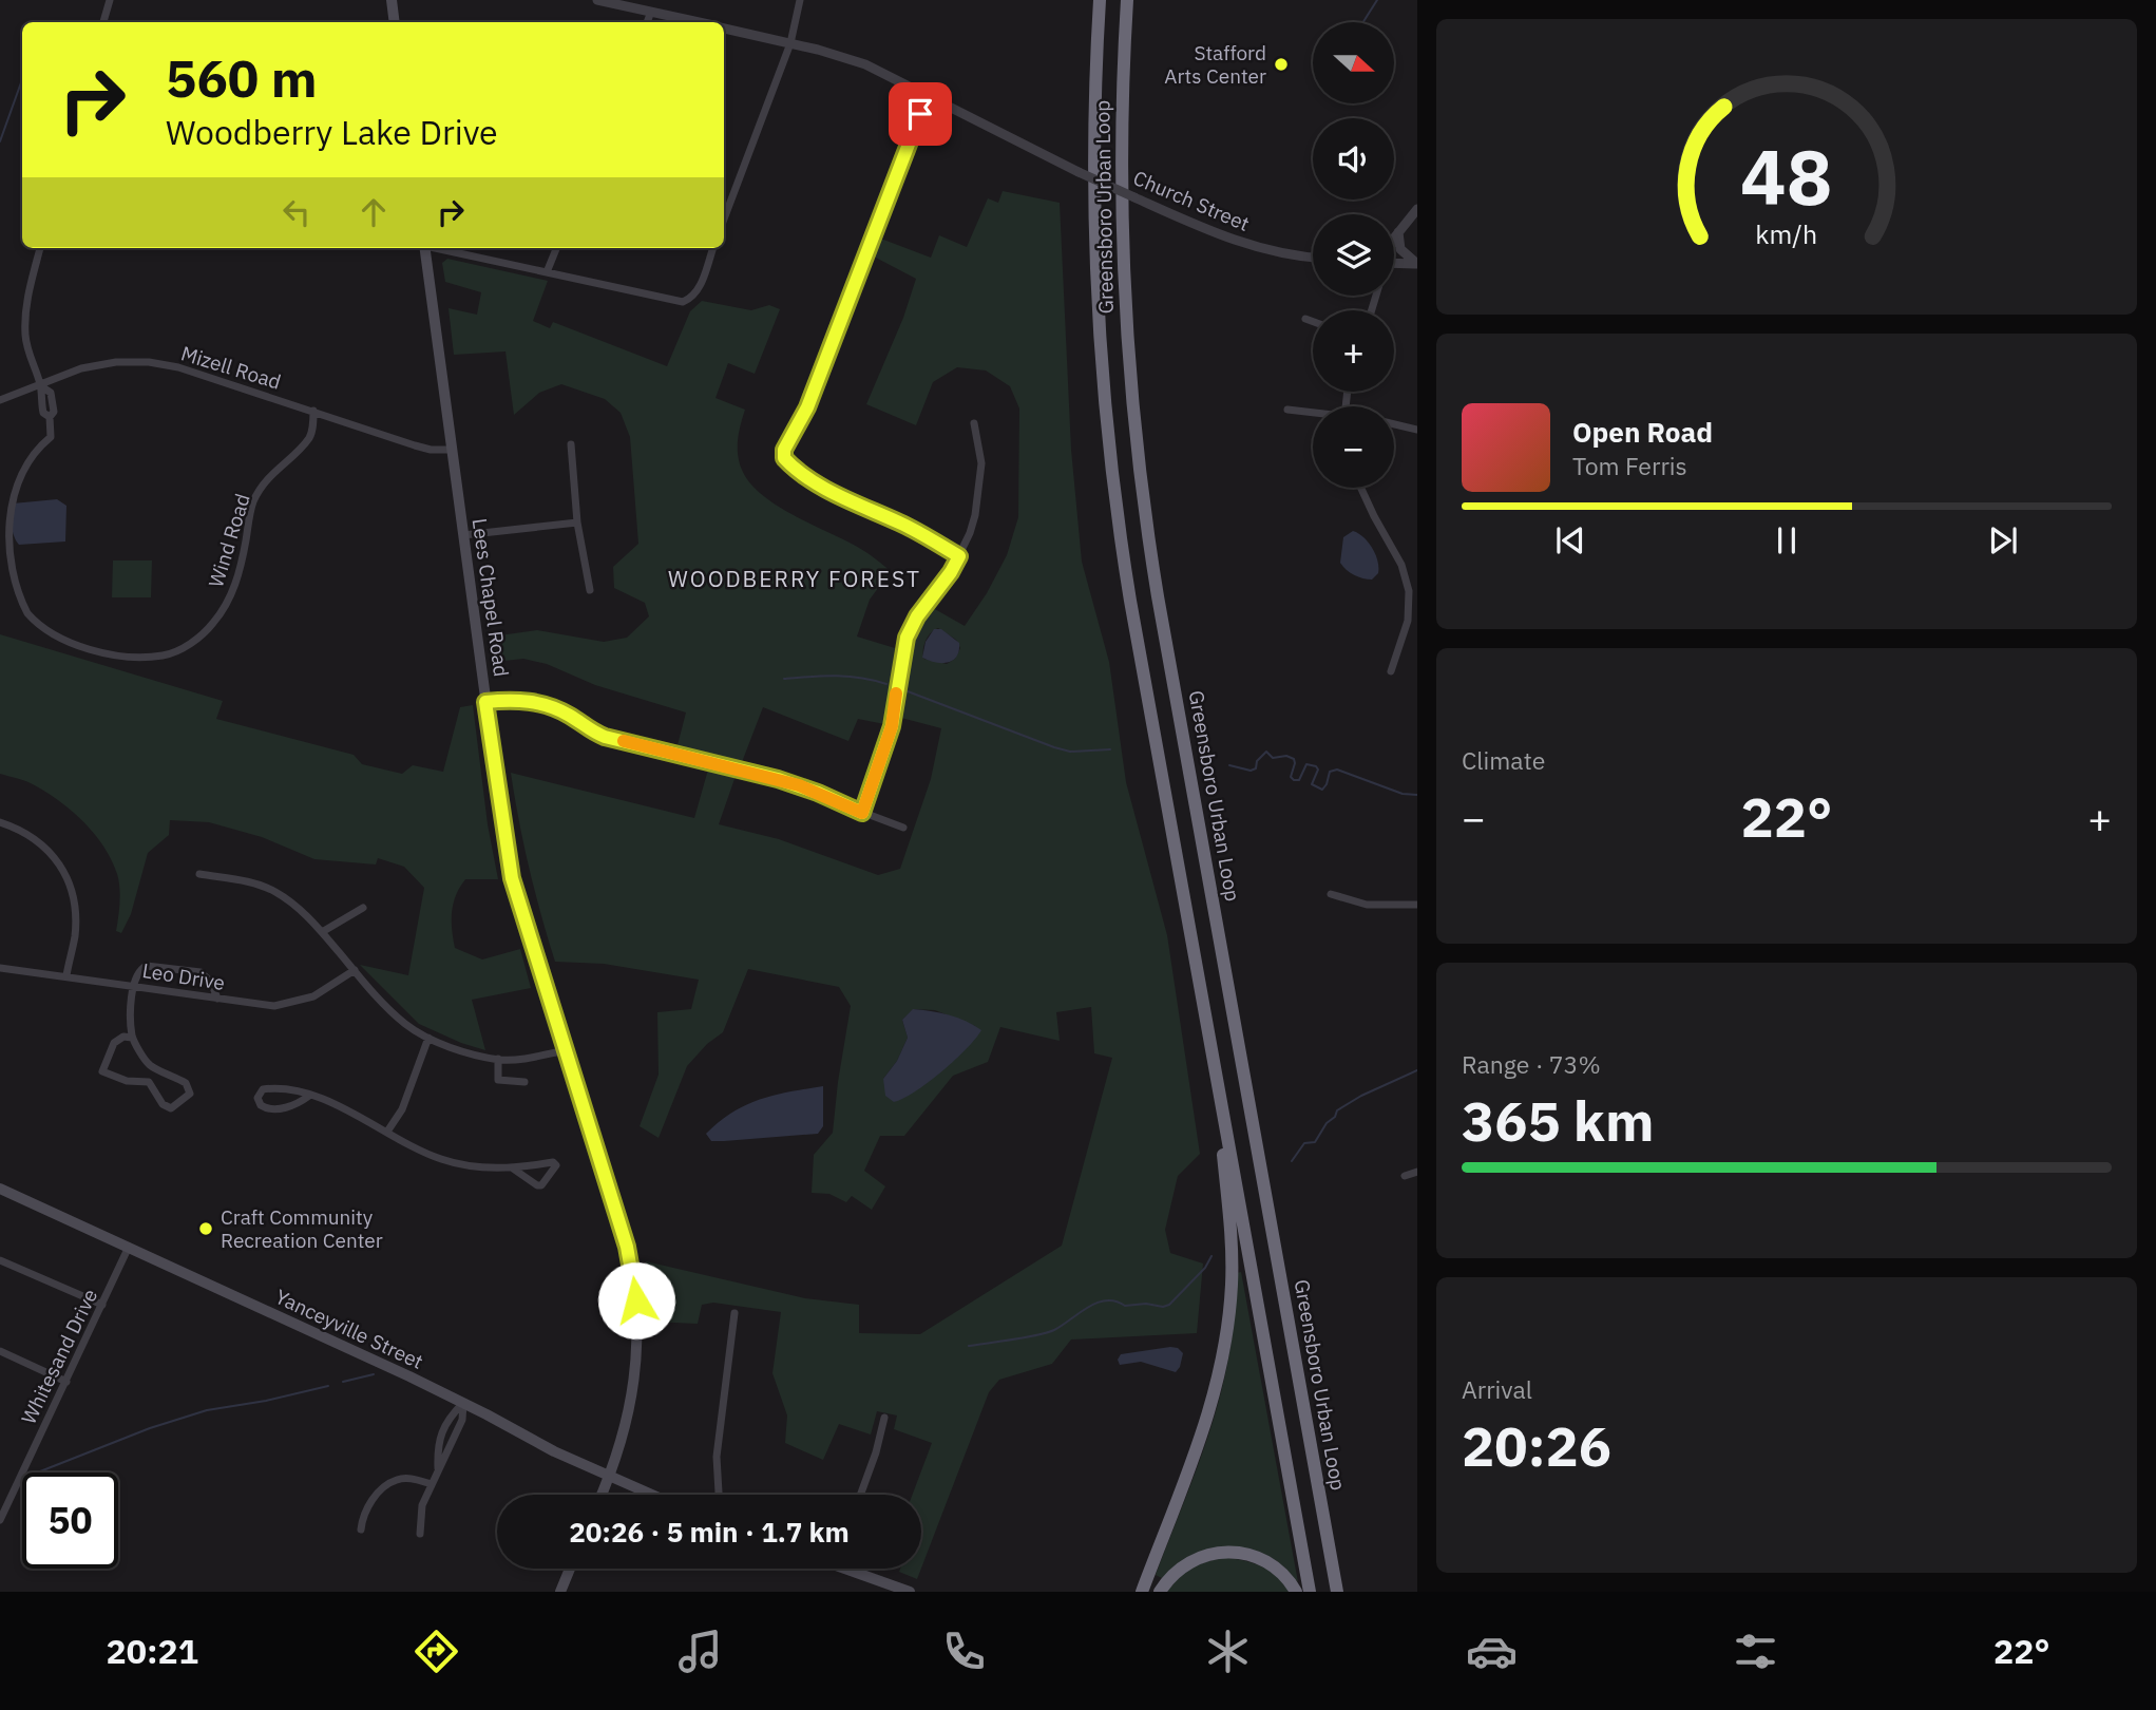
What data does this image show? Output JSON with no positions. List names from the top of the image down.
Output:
{
  "streets": {
    "highway": ["Greensboro Urban Loop"],
    "main road": ["Lees Chapel Road", "Yanceyville Street"],
    "street": [
      "Church Street",
      "Mizell Road",
      "Wind Road",
      "Leo Drive",
      "Whitesand Drive"
    ]
  },
  "crossings": [
    ["Mizell Road", "Wind Road"],
    ["Mizell Road", "Lees Chapel Road"],
    ["Lees Chapel Road", "Yanceyville Street"],
    ["Yanceyville Street", "Whitesand Drive"]
  ],
  "districts": ["WOODBERRY FOREST"],
  "places": ["Stafford Arts Center", "Craft Community Recreation Center"],
  "north": "right",
  "page": {
    "map_buttons": ["+", "−"],
    "turn": ["560 m", "Woodberry Lake Drive"],
    "song": ["Open Road", "Tom Ferris"],
    "tile": [
      "Climate",
      ["Range · 73%", "365 km"],
      ["Arrival", "20:26"]
    ],
    "heat": ["−", "22°", "+"],
    "limit": "50",
    "trip": "20:26 · 5 min · 1.7 km",
    "tabs": ["20:21", "22°"],
    "gauge": ["48", "km/h"]
  }
}
